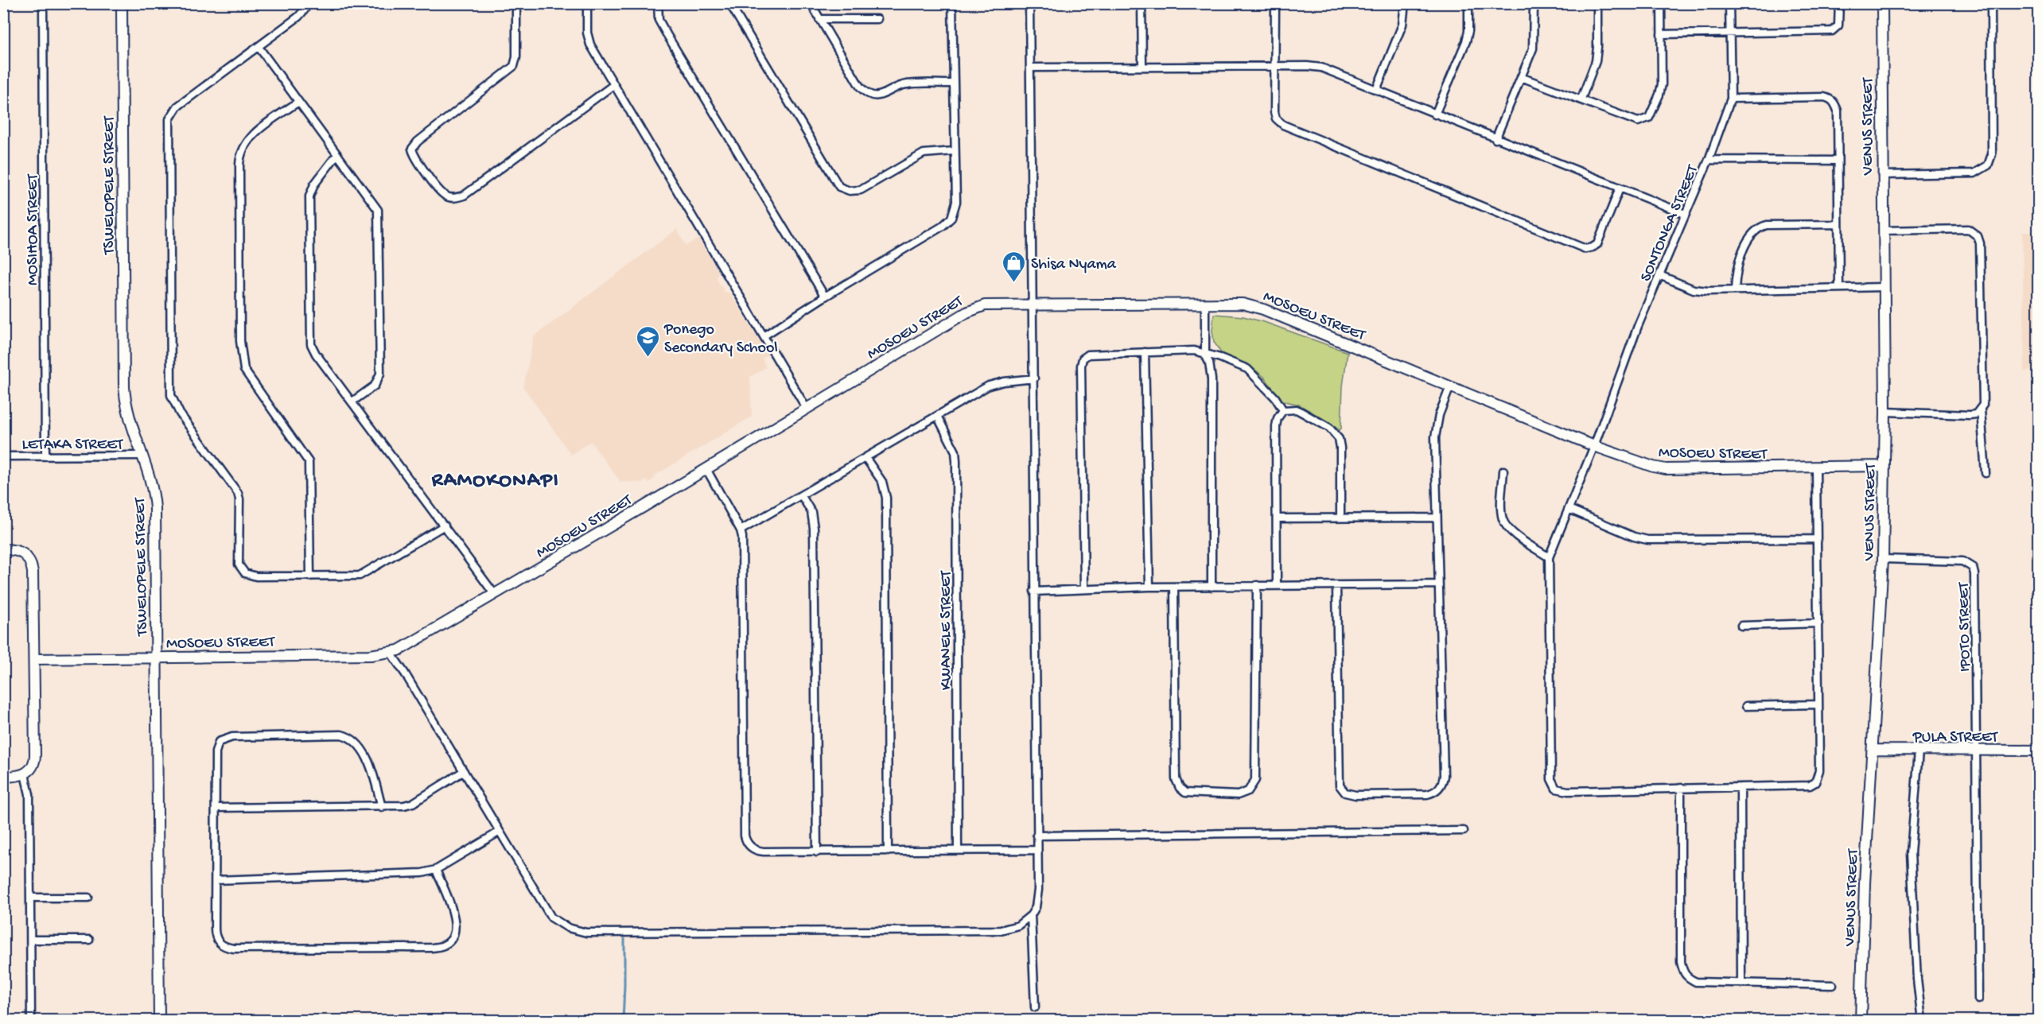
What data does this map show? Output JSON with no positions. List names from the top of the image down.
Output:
{
  "streets": {
    "street": [
      "VENUS STREET",
      "TSWELOPELE STREET",
      "SONTONGA STREET",
      "MOSIHOA STREET",
      "MOSOEU STREET",
      "LETAKA STREET",
      "IPOTO STREET",
      "KWANELE STREET",
      "PULA STREET"
    ]
  },
  "crossings": [
    ["VENUS STREET", "MOSOEU STREET"],
    ["VENUS STREET", "IPOTO STREET"],
    ["VENUS STREET", "PULA STREET"],
    ["TSWELOPELE STREET", "MOSOEU STREET"],
    ["TSWELOPELE STREET", "LETAKA STREET"],
    ["SONTONGA STREET", "MOSOEU STREET"],
    ["MOSIHOA STREET", "LETAKA STREET"],
    ["IPOTO STREET", "PULA STREET"]
  ],
  "districts": ["RAMOKONAPI"],
  "places": {
    "shop": ["Shisa Nyama"],
    "school or university": ["Ponego Secondary School"]
  }
}
